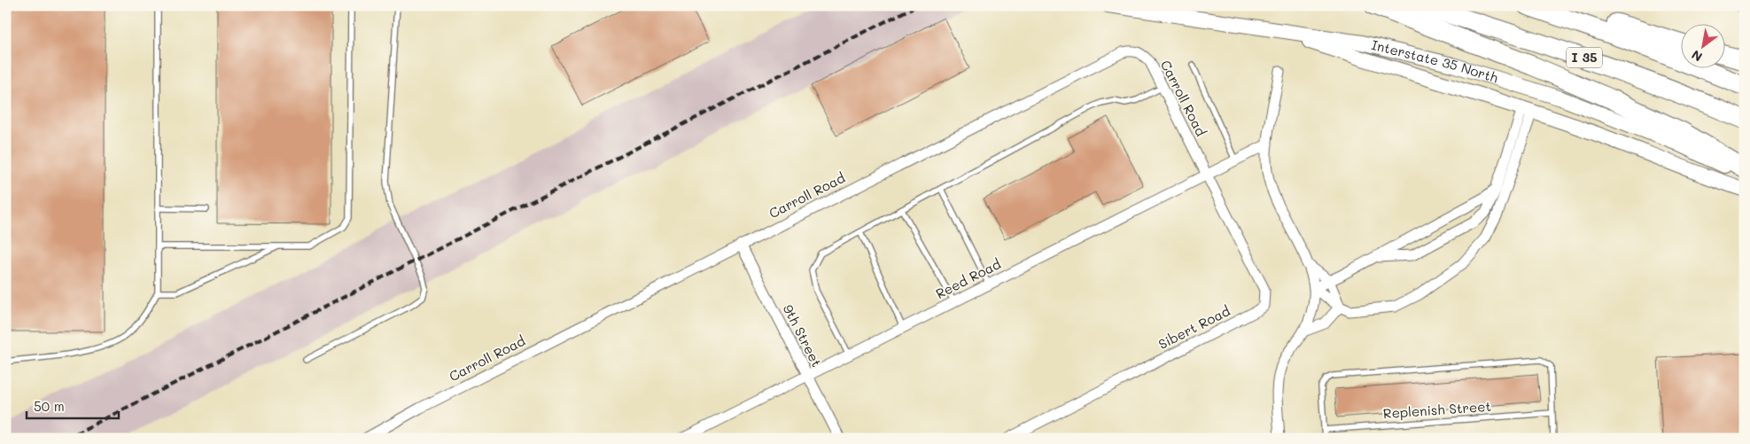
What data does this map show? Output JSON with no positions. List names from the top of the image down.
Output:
{
  "streets": {
    "highway": ["I 35"],
    "main road": ["Interstate 35 North"],
    "street": [
      "Carroll Road",
      "Reed Road",
      "Sibert Road",
      "9th Street"
    ],
    "lane": ["Replenish Street"]
  },
  "crossings": [
    ["Carroll Road", "Reed Road"],
    ["Carroll Road", "Sibert Road"],
    ["Carroll Road", "9th Street"],
    ["Reed Road", "Sibert Road"],
    ["Reed Road", "9th Street"]
  ],
  "scale_bar": "50 m",
  "north": "bottom left"
}
